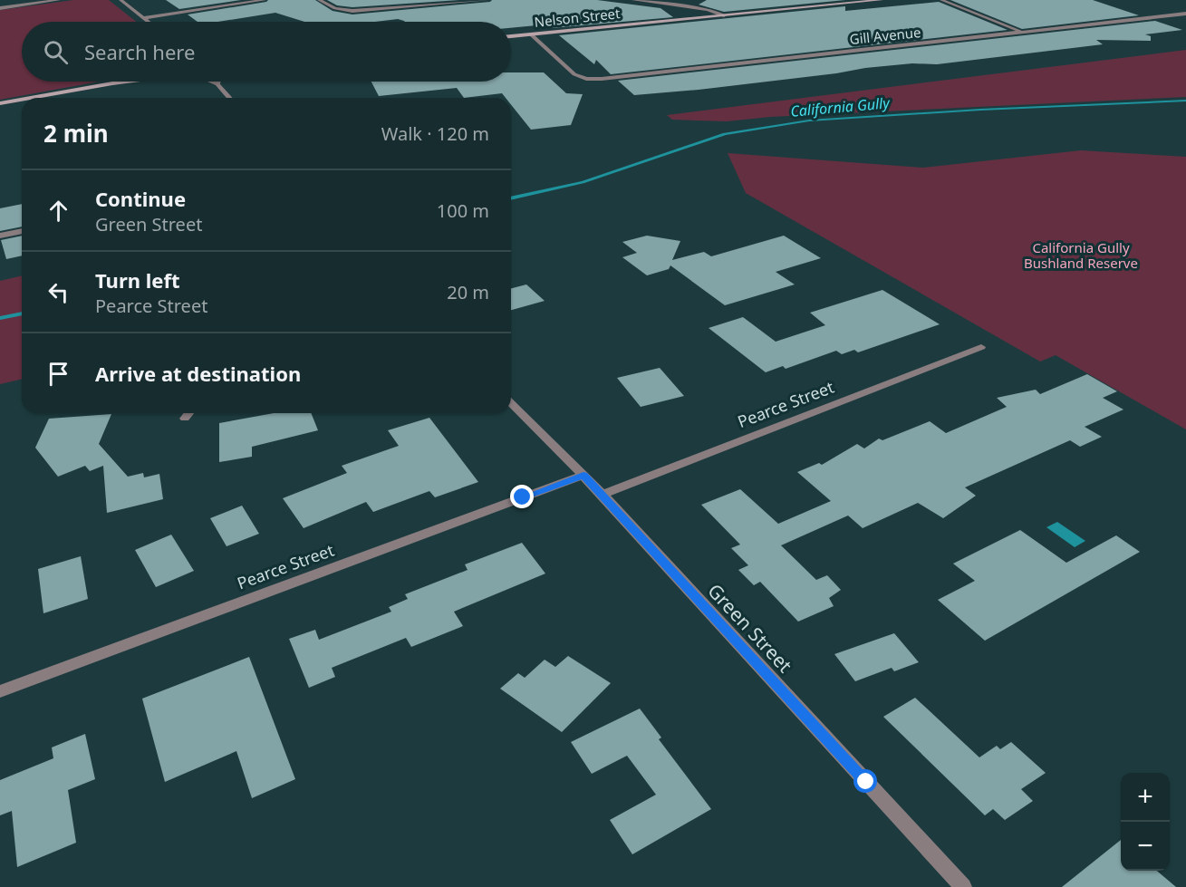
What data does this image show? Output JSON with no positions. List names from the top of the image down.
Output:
{
  "streets": {
    "street": [
      "Nelson Street",
      "Gill Avenue",
      "Pearce Street",
      "Green Street"
    ]
  },
  "crossings": [
    ["Nelson Street", "Gill Avenue"],
    ["Pearce Street", "Green Street"]
  ],
  "water": ["California Gully"],
  "parks": ["California Gully Bushland Reserve"],
  "page": {
    "search": "Search here",
    "heading": ["2 min", "Walk · 120 m"],
    "list": [
      ["Continue", "Green Street", "100 m"],
      ["Turn left", "Pearce Street", "20 m"],
      "Arrive at destination"
    ],
    "map_buttons": ["+", "−"]
  }
}
